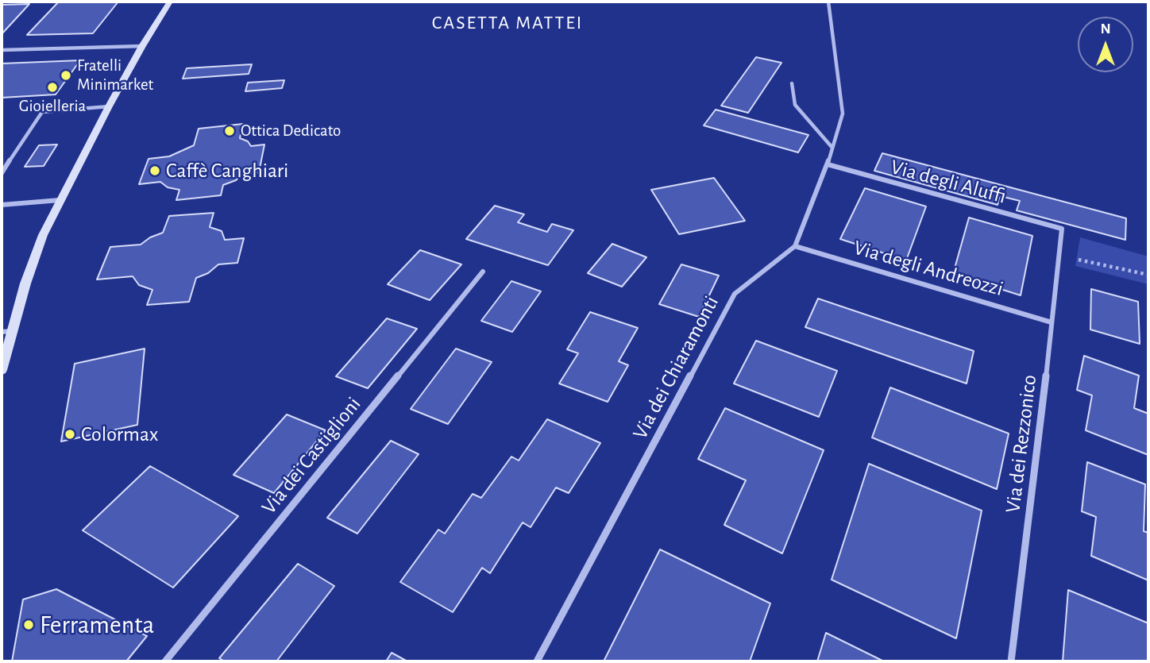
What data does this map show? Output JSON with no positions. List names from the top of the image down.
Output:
{
  "streets": {
    "street": [
      "Via degli Aluffi",
      "Via degli Andreozzi",
      "Via dei Chiaramonti",
      "Via dei Rezzonico",
      "Via dei Castiglioni"
    ]
  },
  "crossings": [
    ["Via degli Aluffi", "Via dei Rezzonico"],
    ["Via degli Andreozzi", "Via dei Chiaramonti"],
    ["Via degli Andreozzi", "Via dei Rezzonico"]
  ],
  "districts": ["CASETTA MATTEI"],
  "places": [
    "Fratelli Minimarket",
    "Gioielleria",
    "Ottica Dedicato",
    "Caffè Canghiari",
    "Colormax",
    "Ferramenta"
  ],
  "north": "top"
}
